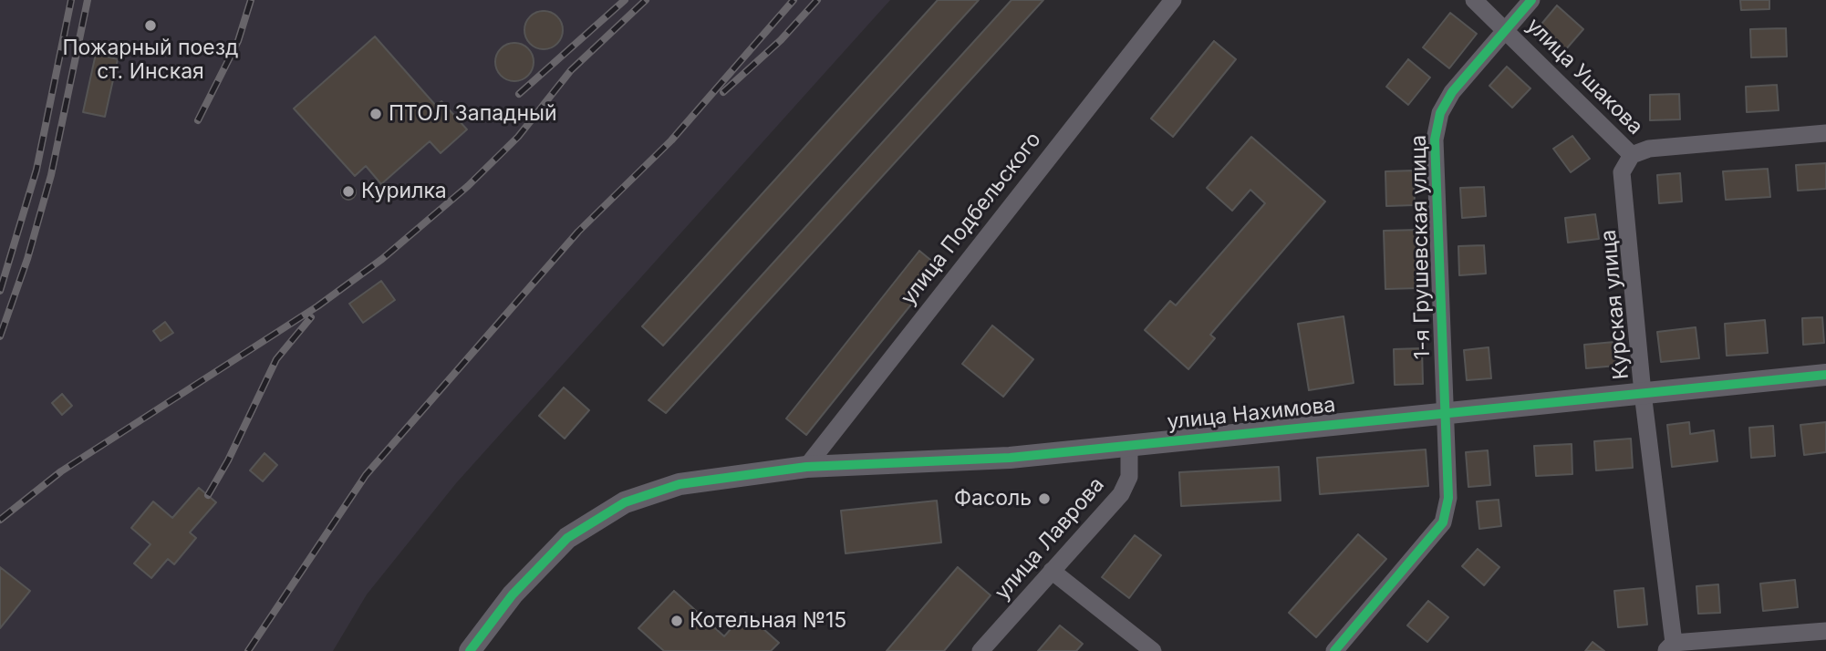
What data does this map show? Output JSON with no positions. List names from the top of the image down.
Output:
{
  "streets": {
    "street": [
      "улица Ушакова",
      "улица Подбельского",
      "1-я Грушевская улица",
      "Курская улица",
      "улица Нахимова",
      "улица Лаврова"
    ]
  },
  "crossings": [
    ["улица Ушакова", "1-я Грушевская улица"],
    ["улица Ушакова", "Курская улица"],
    ["улица Подбельского", "улица Нахимова"],
    ["1-я Грушевская улица", "улица Нахимова"],
    ["Курская улица", "улица Нахимова"],
    ["улица Нахимова", "улица Лаврова"]
  ],
  "places": [
    "Пожарный поезд ст. Инская",
    "ПТОЛ Западный",
    "Курилка",
    "Фасоль",
    "Котельная №15"
  ]
}
